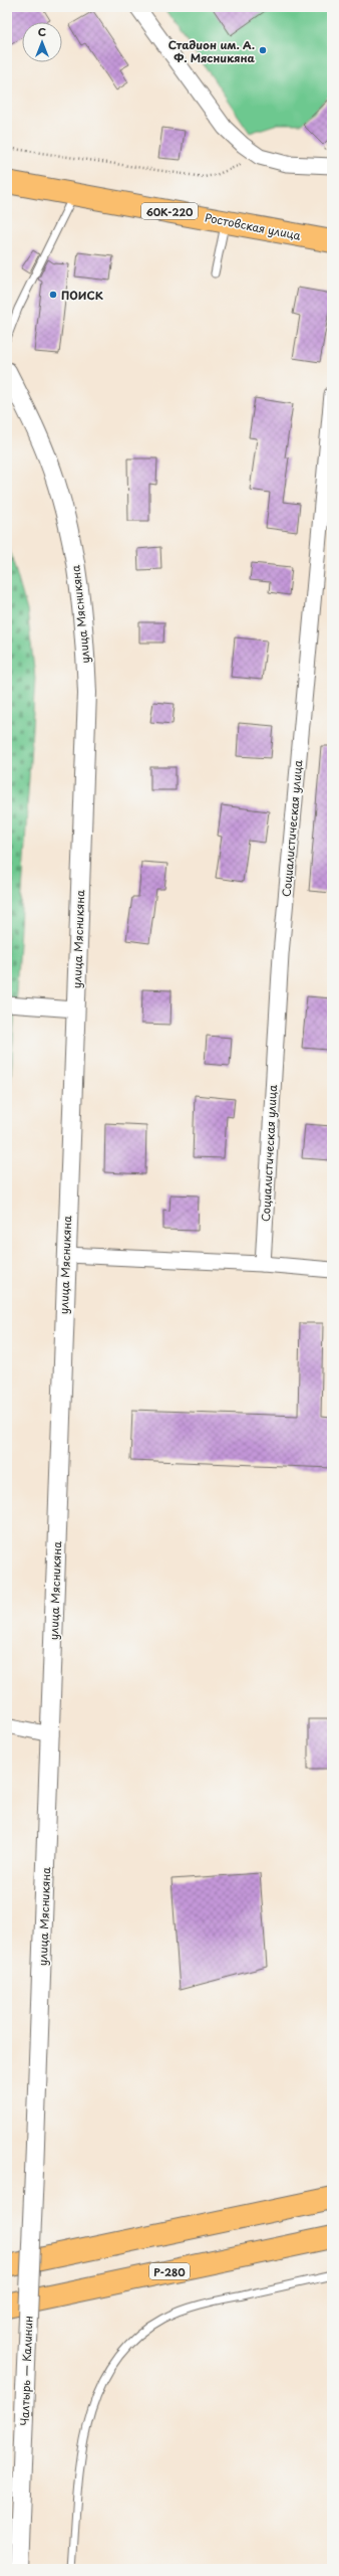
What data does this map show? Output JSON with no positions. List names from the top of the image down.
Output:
{
  "streets": {
    "main road": ["60К-220", "Ростовская улица", "Р-280"],
    "street": ["улица Мясникяна", "Социалистическая улица", "Чалтырь — Калинин"]
  },
  "crossings": [
    ["улица Мясникяна", "Чалтырь — Калинин"]
  ],
  "places": ["Стадион им. А. Ф. Мясникяна", "ПОИСК"],
  "north": "top"
}
